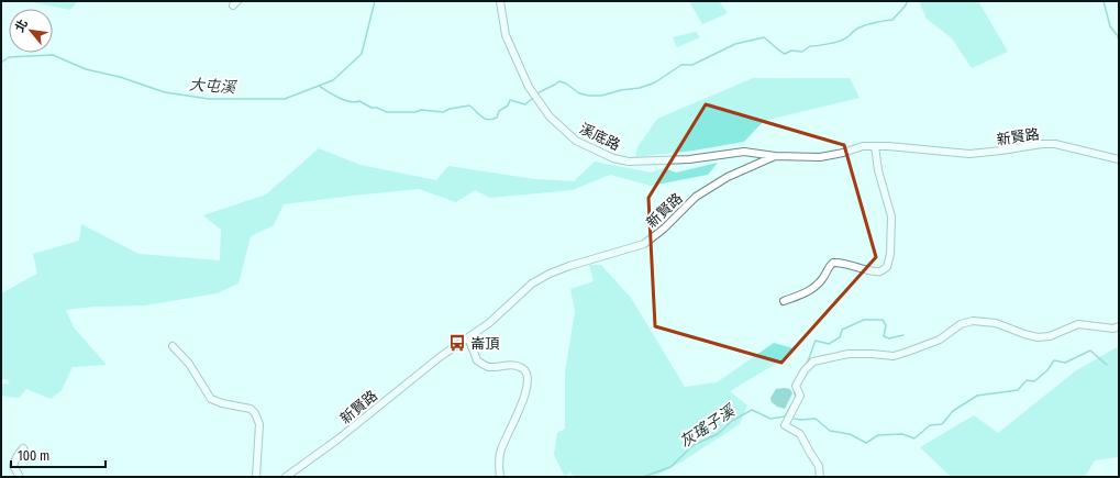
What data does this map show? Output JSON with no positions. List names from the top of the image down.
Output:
{
  "streets": {
    "street": ["溪底路", "新賢路"]
  },
  "crossings": [
    ["溪底路", "新賢路"]
  ],
  "water": ["大屯溪", "灰瑤子溪"],
  "places": {
    "bus stop": ["崙頂"]
  },
  "scale_bar": "100 m",
  "north": "top left"
}
